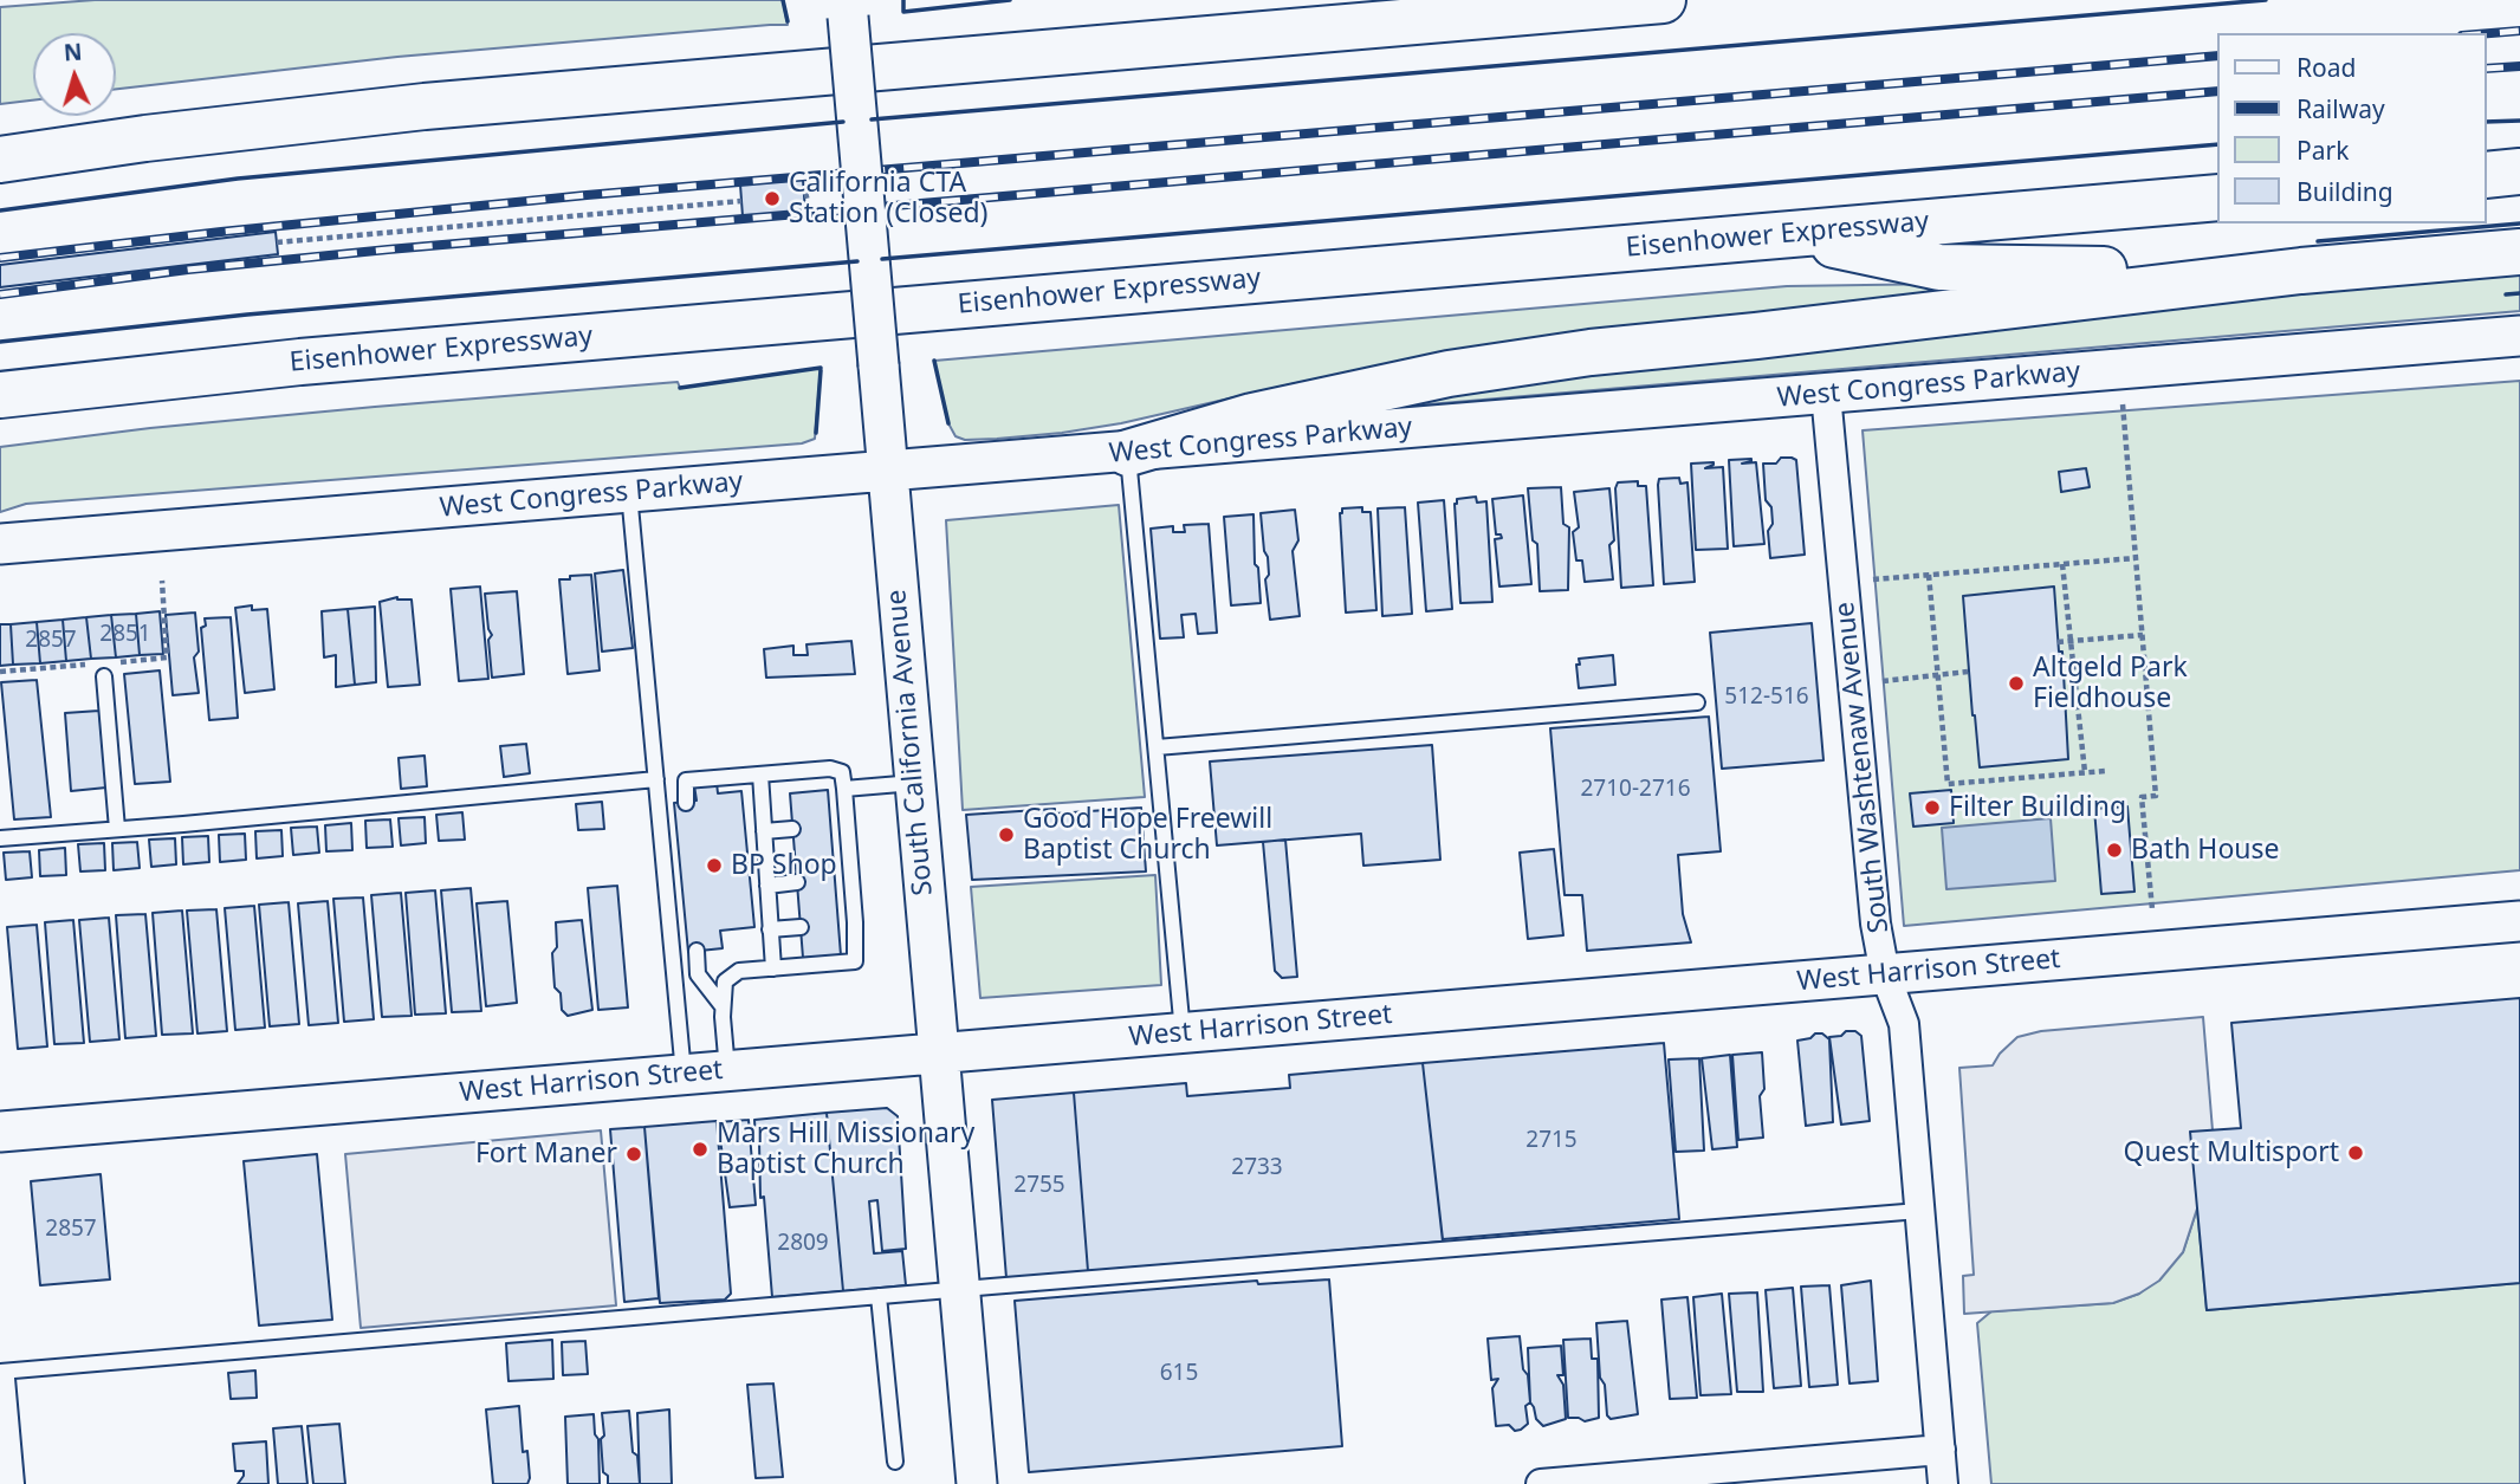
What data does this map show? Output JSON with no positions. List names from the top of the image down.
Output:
{
  "streets": {
    "highway": ["Eisenhower Expressway"],
    "street": [
      "West Congress Parkway",
      "South California Avenue",
      "South Washtenaw Avenue",
      "West Harrison Street"
    ]
  },
  "crossings": [
    ["West Congress Parkway", "South California Avenue"],
    ["West Congress Parkway", "South Washtenaw Avenue"],
    ["South California Avenue", "West Harrison Street"],
    ["South Washtenaw Avenue", "West Harrison Street"]
  ],
  "places": [
    "California CTA Station (Closed)",
    "Altgeld Park Fieldhouse",
    "Filter Building",
    "Good Hope Freewill Baptist Church",
    "Bath House",
    "BP Shop",
    "Mars Hill Missionary Baptist Church",
    "Quest Multisport",
    "Fort Maner"
  ],
  "house_numbers": [
    "2851",
    "2857",
    "512-516",
    "2710-2716",
    "2715",
    "2733",
    "2755",
    "2857",
    "2809",
    "615"
  ],
  "legend": [
    "Road",
    "Railway",
    "Park",
    "Building"
  ],
  "north": "top"
}
